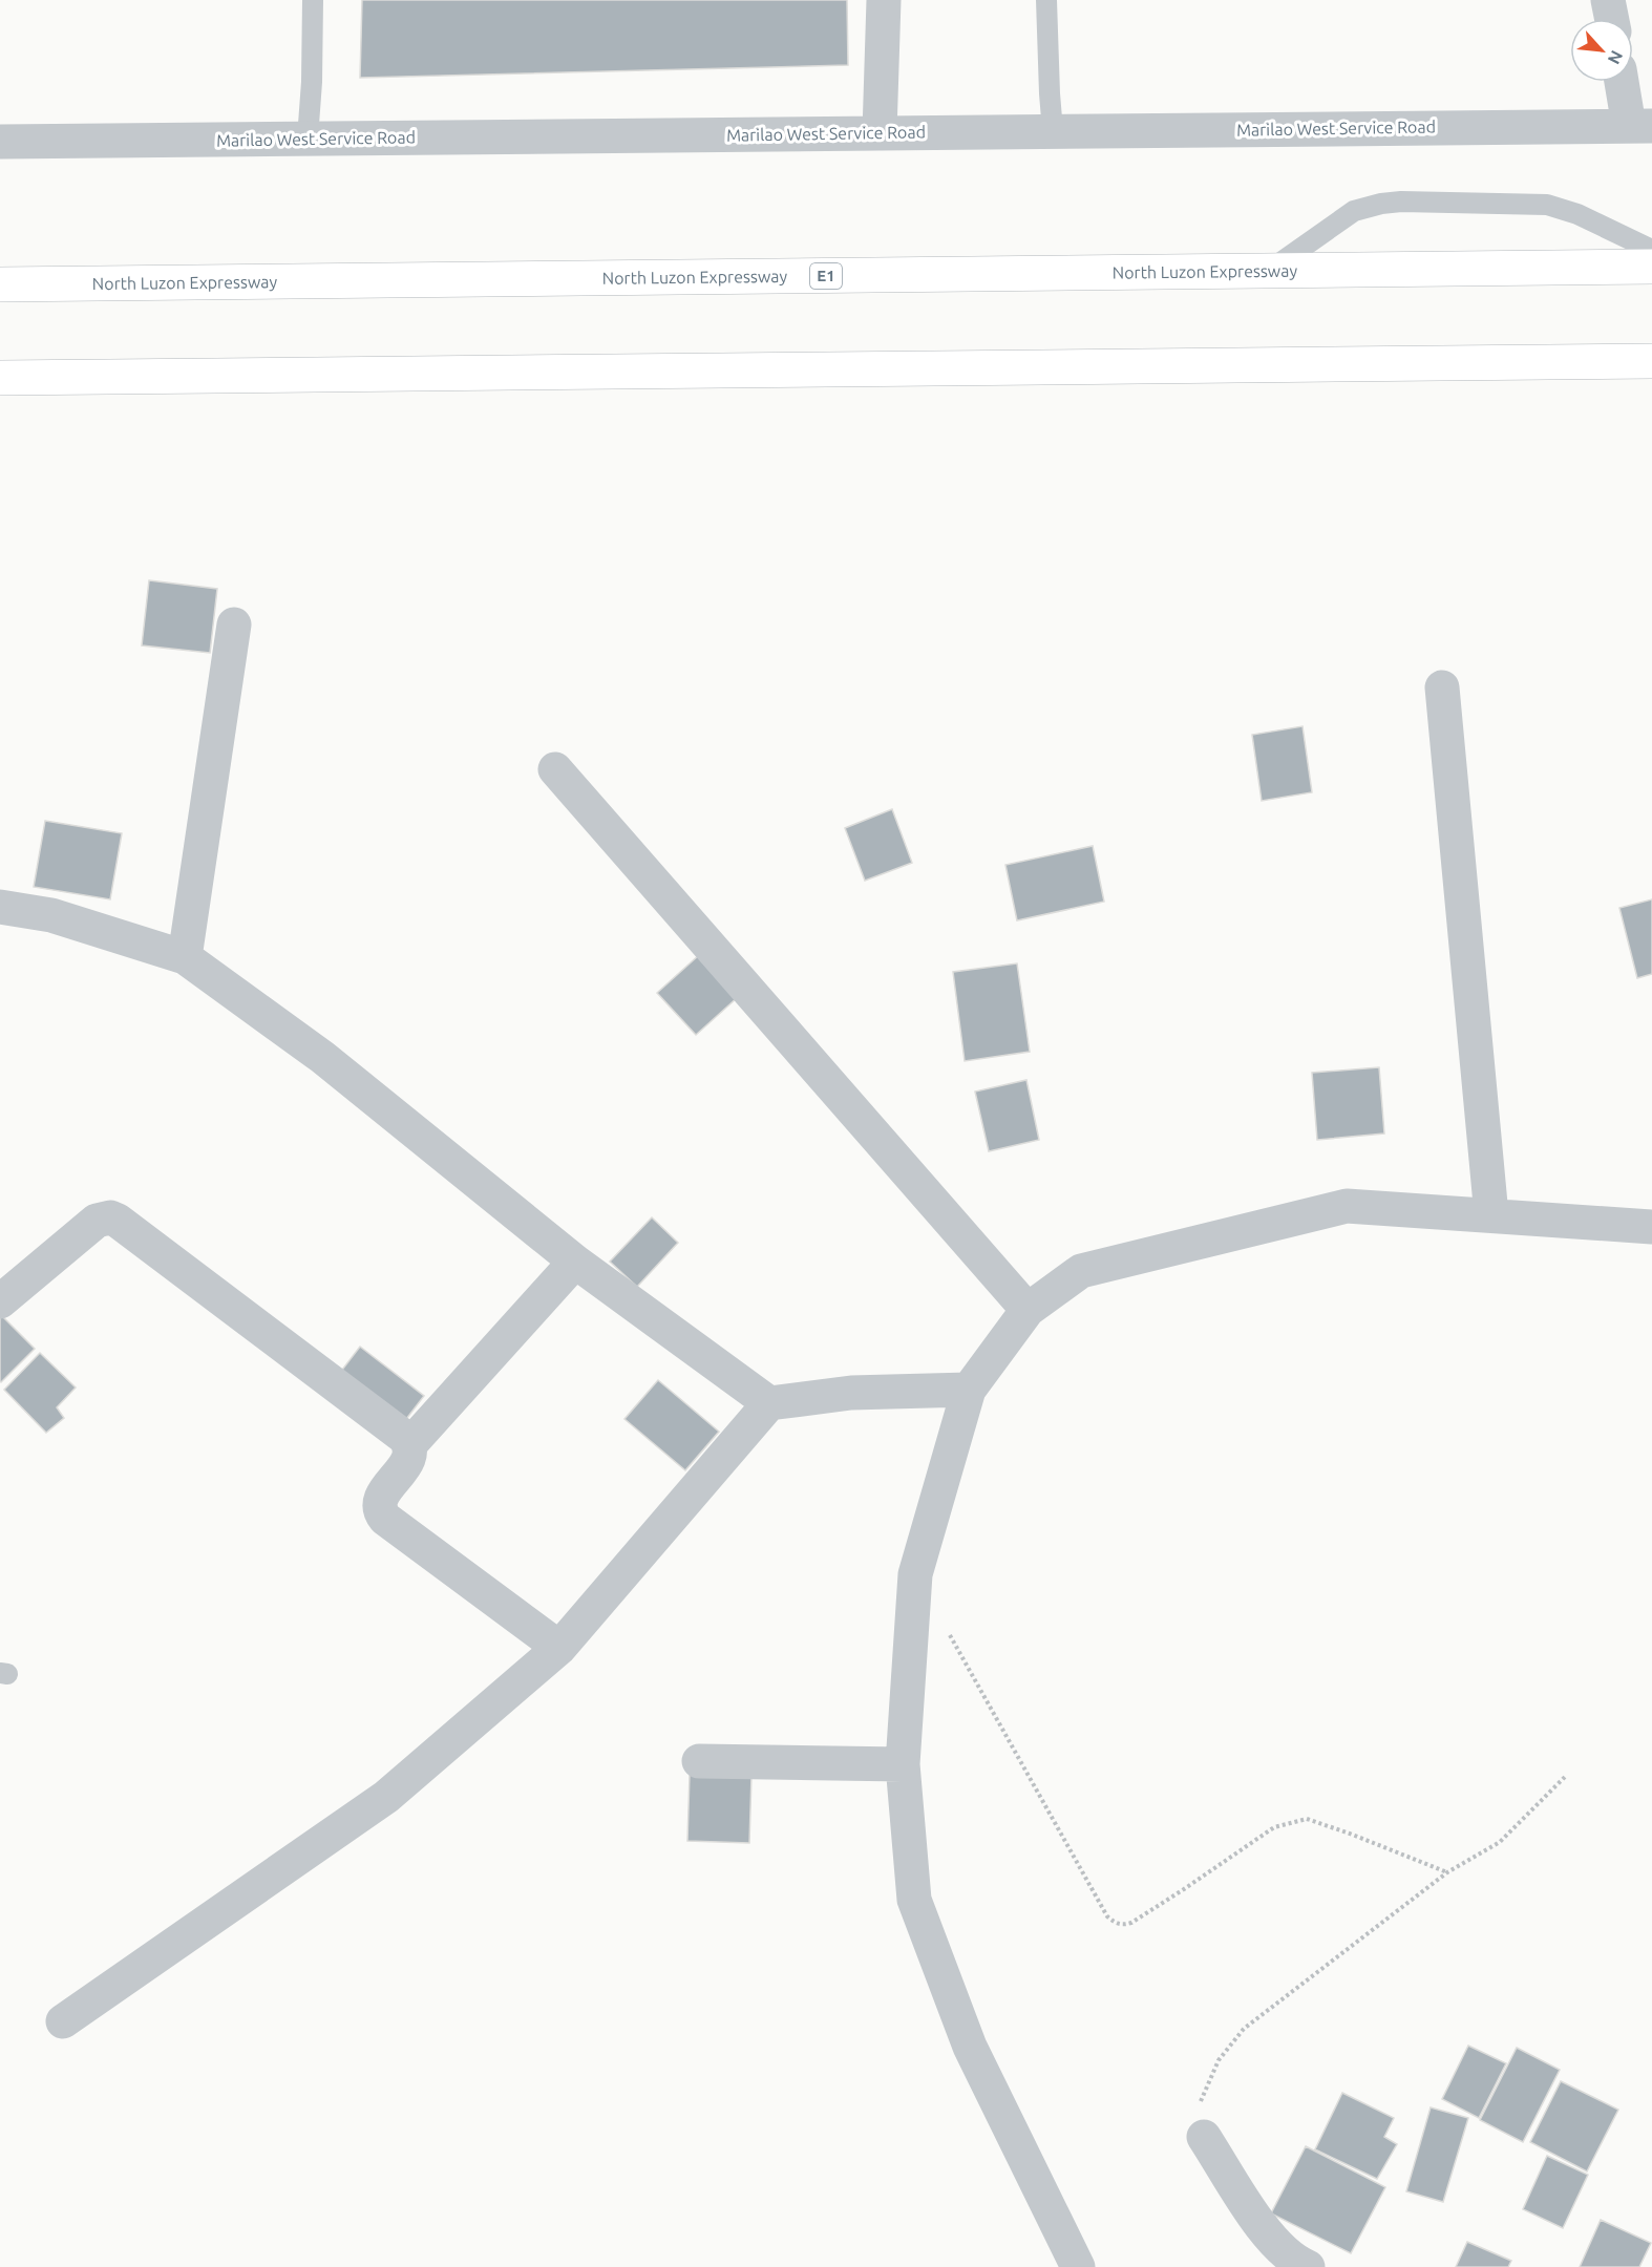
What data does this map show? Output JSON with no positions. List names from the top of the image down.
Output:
{
  "streets": {
    "highway": ["North Luzon Expressway", "E1"],
    "street": ["Marilao West Service Road"]
  },
  "north": "bottom right"
}
